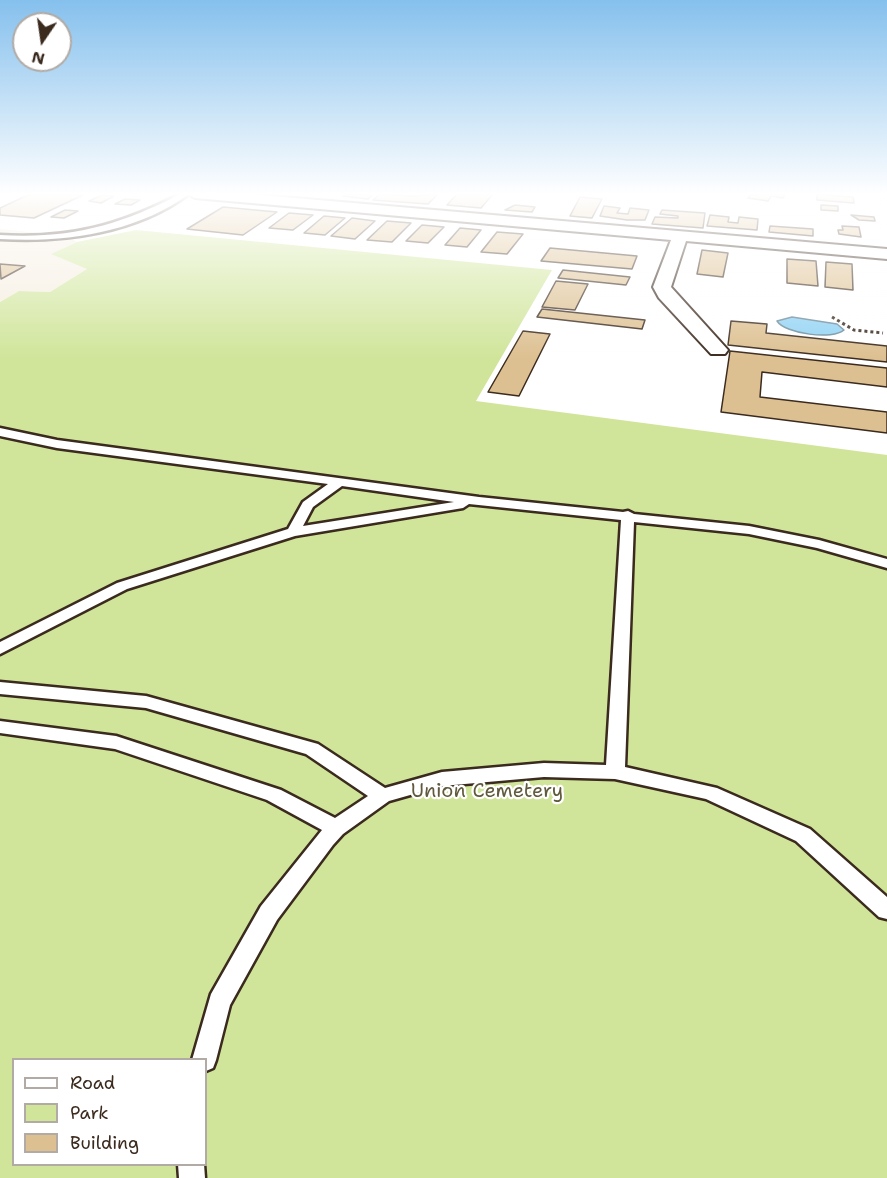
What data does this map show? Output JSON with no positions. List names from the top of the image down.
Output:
{
  "parks": ["Union Cemetery"],
  "legend": ["Road", "Park", "Building"],
  "north": "bottom"
}
